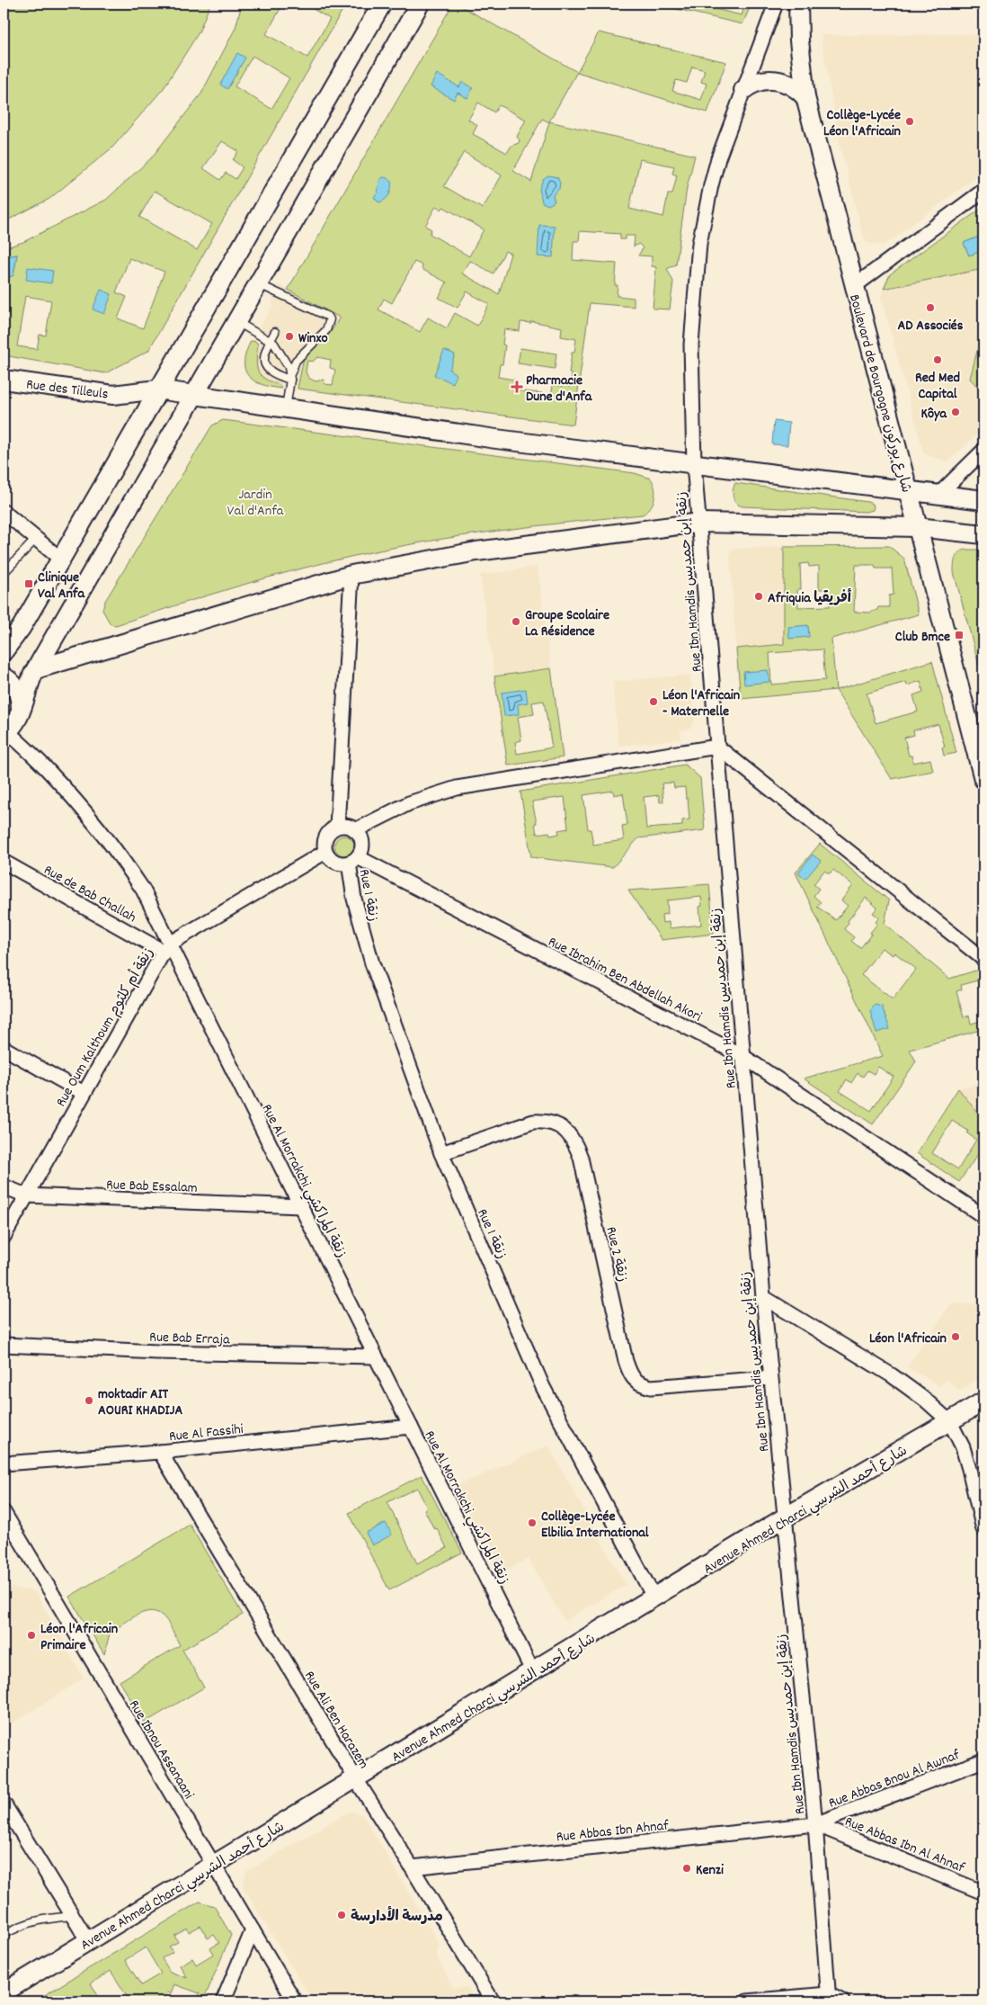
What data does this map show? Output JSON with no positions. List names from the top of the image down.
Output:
{
  "streets": {
    "main road": ["Rue des Tilleuls", "Boulevard de Bourgogne شارع بوركون", "Avenue Ahmed Charci شارع أحمد الشرسي"],
    "street": [
      "Rue Ibn Hamdis زنقة إبن حمديس",
      "Rue de Bab Challah",
      "Rue 1 زنقة",
      "Rue Ibrahim Ben Abdellah Akori",
      "Rue Oum Kalthoum زنقة أم كلثوم",
      "Rue Al Morrakchi زنقة المراكشي",
      "Rue Bab Essalam",
      "Rue 2 زنقة",
      "Rue Bab Erraja",
      "Rue Al Fassihi",
      "Rue Ali Ben Harazem",
      "Rue Ibnou Assanaani",
      "Rue Abbas Bnou Al Awnaf",
      "Rue Abbas Ibn Ahnaf",
      "Rue Abbas Ibn Al Ahnaf"
    ]
  },
  "crossings": [
    ["Rue des Tilleuls", "Boulevard de Bourgogne شارع بوركون"],
    ["Rue des Tilleuls", "Rue Ibn Hamdis زنقة إبن حمديس"],
    ["Rue Ibn Hamdis زنقة إبن حمديس", "Rue Ibrahim Ben Abdellah Akori"],
    ["Rue Ibn Hamdis زنقة إبن حمديس", "Rue 2 زنقة"],
    ["Rue Ibn Hamdis زنقة إبن حمديس", "Avenue Ahmed Charci شارع أحمد الشرسي"],
    ["Rue Ibn Hamdis زنقة إبن حمديس", "Rue Abbas Bnou Al Awnaf"],
    ["Rue Ibn Hamdis زنقة إبن حمديس", "Rue Abbas Ibn Ahnaf"],
    ["Rue Ibn Hamdis زنقة إبن حمديس", "Rue Abbas Ibn Al Ahnaf"],
    ["Rue de Bab Challah", "Rue Oum Kalthoum زنقة أم كلثوم"],
    ["Rue de Bab Challah", "Rue Al Morrakchi زنقة المراكشي"],
    ["Rue 1 زنقة", "Rue Ibrahim Ben Abdellah Akori"],
    ["Rue 1 زنقة", "Rue Oum Kalthoum زنقة أم كلثوم"],
    ["Rue 1 زنقة", "Rue 2 زنقة"],
    ["Rue 1 زنقة", "Avenue Ahmed Charci شارع أحمد الشرسي"],
    ["Rue Ibrahim Ben Abdellah Akori", "Rue Oum Kalthoum زنقة أم كلثوم"],
    ["Rue Oum Kalthoum زنقة أم كلثوم", "Rue Al Morrakchi زنقة المراكشي"],
    ["Rue Oum Kalthoum زنقة أم كلثوم", "Rue Bab Essalam"],
    ["Rue Al Morrakchi زنقة المراكشي", "Rue Bab Essalam"],
    ["Rue Al Morrakchi زنقة المراكشي", "Rue Bab Erraja"],
    ["Rue Al Morrakchi زنقة المراكشي", "Rue Al Fassihi"],
    ["Rue Al Morrakchi زنقة المراكشي", "Avenue Ahmed Charci شارع أحمد الشرسي"],
    ["Rue Al Fassihi", "Rue Ali Ben Harazem"],
    ["Avenue Ahmed Charci شارع أحمد الشرسي", "Rue Ali Ben Harazem"],
    ["Avenue Ahmed Charci شارع أحمد الشرسي", "Rue Ibnou Assanaani"],
    ["Rue Ali Ben Harazem", "Rue Abbas Ibn Ahnaf"],
    ["Rue Abbas Bnou Al Awnaf", "Rue Abbas Ibn Ahnaf"],
    ["Rue Abbas Bnou Al Awnaf", "Rue Abbas Ibn Al Ahnaf"],
    ["Rue Abbas Ibn Ahnaf", "Rue Abbas Ibn Al Ahnaf"]
  ],
  "parks": ["Jardin Val d'Anfa"],
  "places": {
    "other": [
      "Collège-Lycée Léon l'Africain",
      "AD Associés",
      "Winxo",
      "Red Med Capital",
      "Kôya",
      "Afriquia أفريقيا",
      "Groupe Scolaire La Résidence",
      "Léon l'Africain - Maternelle",
      "Léon l'Africain",
      "moktadir AIT AOURI KHADIJA",
      "Collège-Lycée Elbilia International",
      "Léon l'Africain Primaire",
      "Kenzi",
      "مدرسة الأدارسة"
    ],
    "health": ["Pharmacie Dune d'Anfa"],
    "transit": ["Clinique Val Anfa", "Club Bmce"]
  }
}
